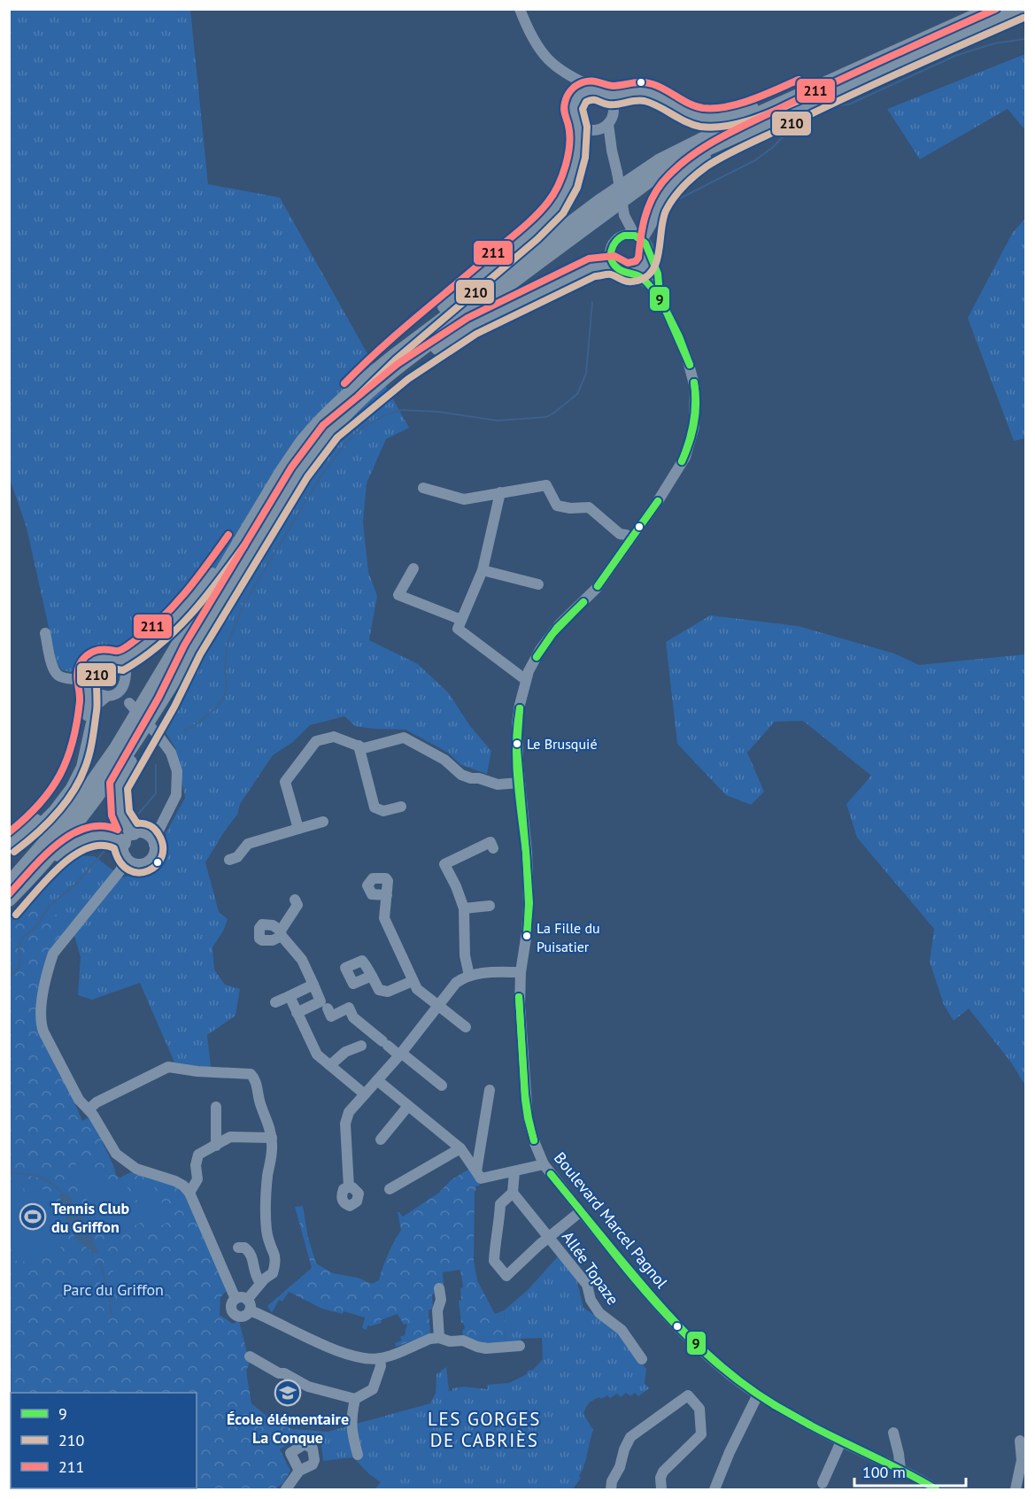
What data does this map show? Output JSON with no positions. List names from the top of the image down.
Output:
{
  "streets": {
    "street": ["Boulevard Marcel Pagnol", "Allée Topaze"]
  },
  "districts": ["LES GORGES DE CABRIÈS"],
  "parks": ["Parc du Griffon"],
  "places": {
    "other": ["Le Brusquié", "La Fille du Puisatier"],
    "sports": ["Tennis Club du Griffon"],
    "school or university": ["École élémentaire La Conque"]
  },
  "lines": ["transit line 211", "transit line 210", "transit line 9"],
  "legend": ["9", "210", "211"],
  "scale_bar": "100 m"
}
